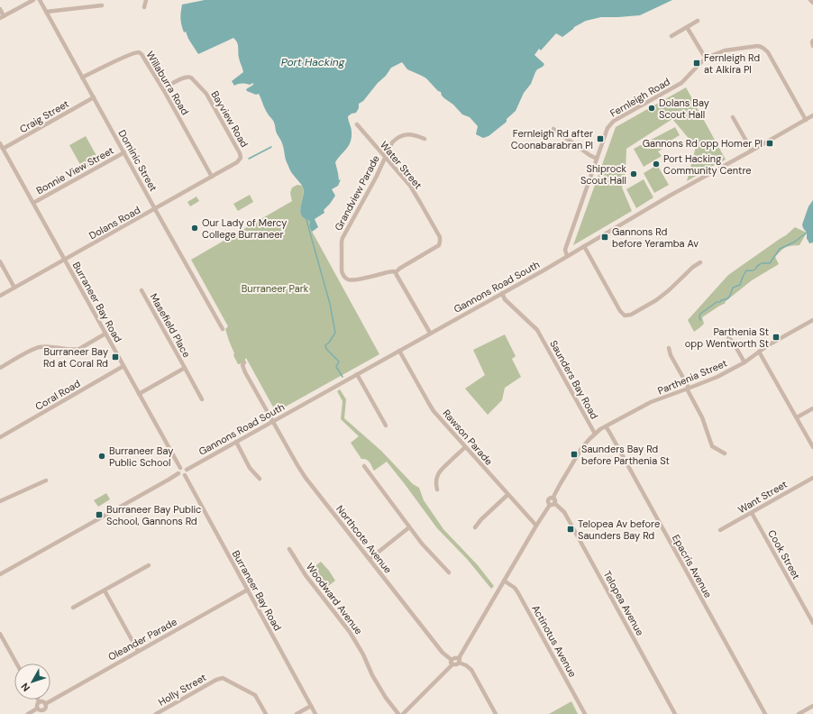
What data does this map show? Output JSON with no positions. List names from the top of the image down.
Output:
{
  "streets": {
    "street": [
      "Willaburra Road",
      "Fernleigh Road",
      "Craig Street",
      "Bayview Road",
      "Dominic Street",
      "Water Street",
      "Bonnie View Street",
      "Grandview Parade",
      "Dolans Road",
      "Gannons Road South",
      "Burraneer Bay Road",
      "Masefield Place",
      "Parthenia Street",
      "Saunders Bay Road",
      "Coral Road",
      "Rawson Parade",
      "Want Street",
      "Northcote Avenue",
      "Cook Street",
      "Epacris Avenue",
      "Woodward Avenue",
      "Telopea Avenue",
      "Oleander Parade",
      "Actinotus Avenue",
      "Holly Street"
    ]
  },
  "crossings": [
    ["Willaburra Road", "Bayview Road"],
    ["Willaburra Road", "Dominic Street"],
    ["Willaburra Road", "Dolans Road"],
    ["Fernleigh Road", "Gannons Road South"],
    ["Craig Street", "Dominic Street"],
    ["Craig Street", "Burraneer Bay Road"],
    ["Bayview Road", "Dolans Road"],
    ["Dominic Street", "Bonnie View Street"],
    ["Dominic Street", "Dolans Road"],
    ["Water Street", "Grandview Parade"],
    ["Bonnie View Street", "Burraneer Bay Road"],
    ["Dolans Road", "Burraneer Bay Road"],
    ["Gannons Road South", "Burraneer Bay Road"],
    ["Gannons Road South", "Saunders Bay Road"],
    ["Gannons Road South", "Rawson Parade"],
    ["Gannons Road South", "Northcote Avenue"],
    ["Burraneer Bay Road", "Masefield Place"],
    ["Burraneer Bay Road", "Coral Road"],
    ["Burraneer Bay Road", "Oleander Parade"],
    ["Parthenia Street", "Saunders Bay Road"],
    ["Parthenia Street", "Epacris Avenue"],
    ["Saunders Bay Road", "Rawson Parade"],
    ["Saunders Bay Road", "Telopea Avenue"],
    ["Want Street", "Cook Street"]
  ],
  "water": ["Port Hacking"],
  "parks": ["Burraneer Park"],
  "places": {
    "transit": [
      "Fernleigh Rd at Alkira Pl",
      "Fernleigh Rd after Coonabarabran Pl",
      "Gannons Rd opp Homer Pl",
      "Gannons Rd before Yeramba Av",
      "Parthenia St opp Wentworth St",
      "Burraneer Bay Rd at Coral Rd",
      "Saunders Bay Rd before Parthenia St",
      "Burraneer Bay Public School, Gannons Rd",
      "Telopea Av before Saunders Bay Rd"
    ],
    "other": [
      "Dolans Bay Scout Hall",
      "Port Hacking Community Centre",
      "Shiprock Scout Hall",
      "Our Lady of Mercy College Burraneer",
      "Burraneer Bay Public School"
    ]
  },
  "north": "bottom left"
}
